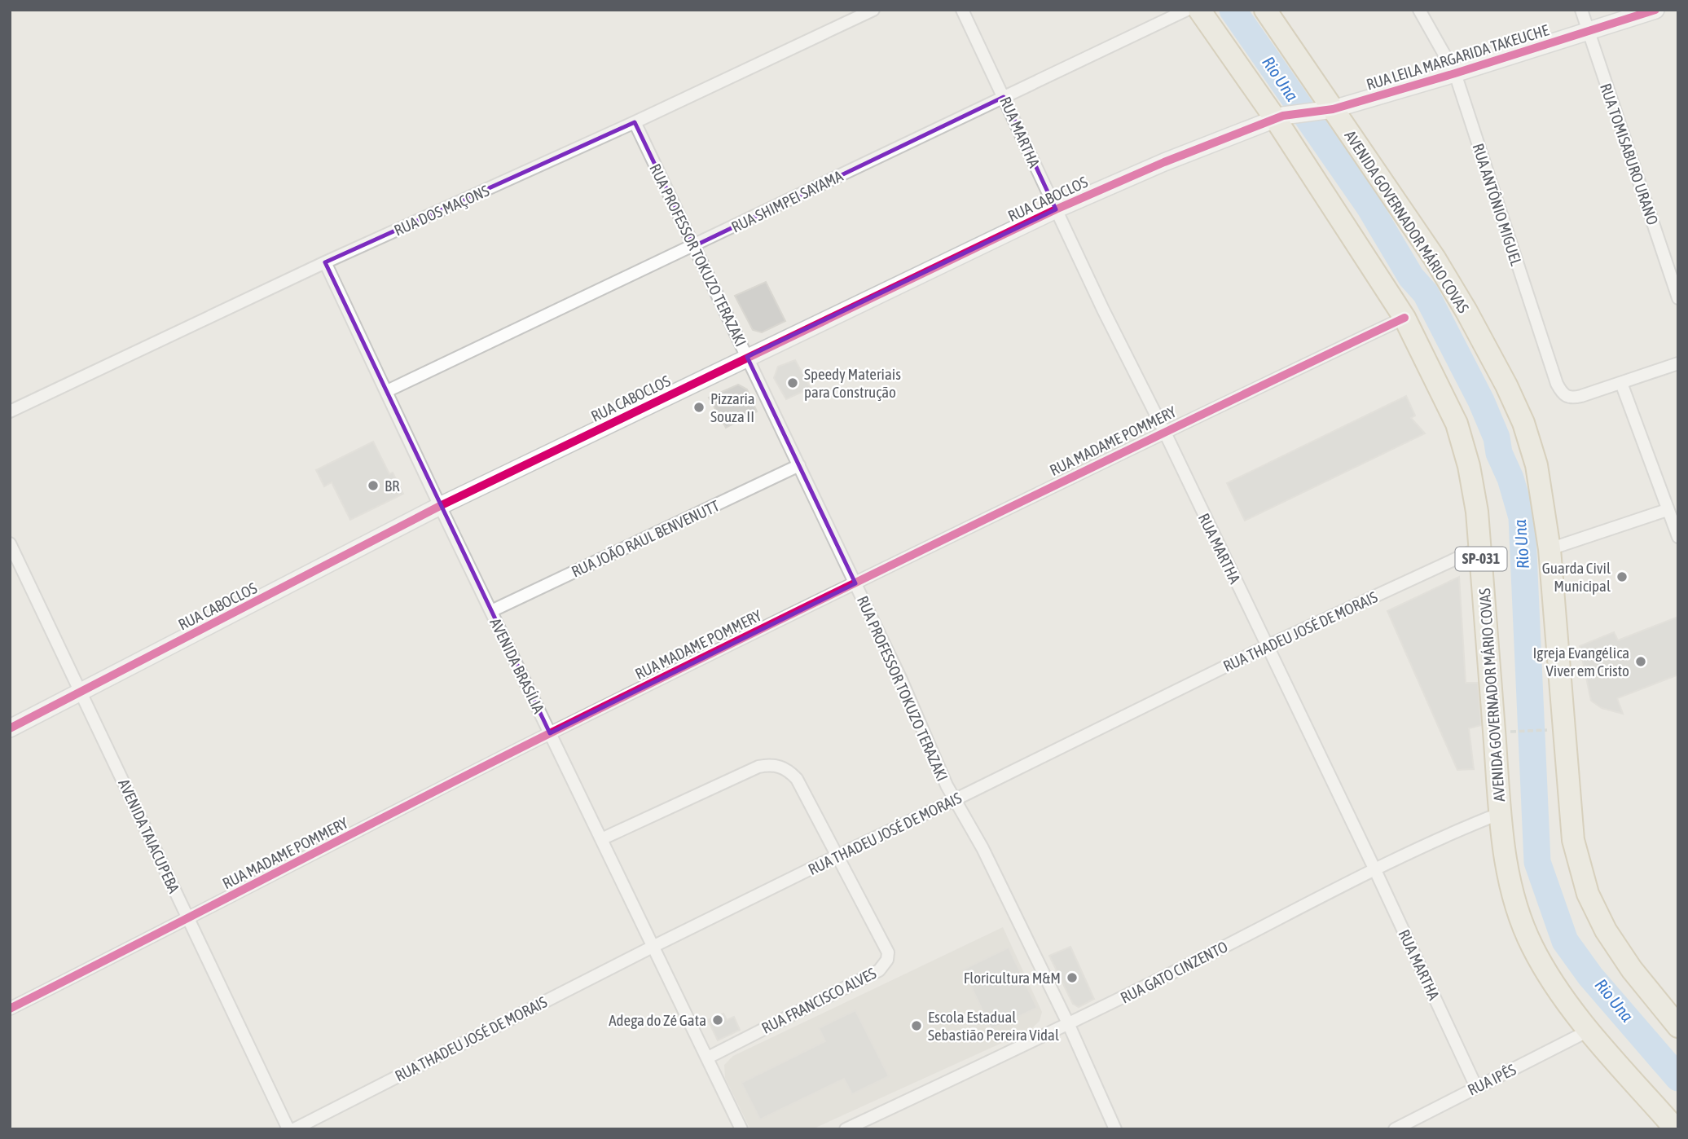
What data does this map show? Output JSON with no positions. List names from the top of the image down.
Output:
{
  "streets": {
    "highway": ["AVENIDA GOVERNADOR MÁRIO COVAS", "SP-031"],
    "street": [
      "RUA LEILA MARGARIDA TAKEUCHE",
      "RUA MARTHA",
      "RUA TOMISABURO URANO",
      "RUA CABOCLOS",
      "RUA SHIMPEI SAYAMA",
      "RUA ANTÔNIO MIGUEL",
      "RUA DOS MAÇONS",
      "RUA PROFESSOR TOKUZO TERAZAKI",
      "RUA MADAME POMMERY",
      "RUA JOÃO RAUL BENVENUTT",
      "RUA THADEU JOSÉ DE MORAIS",
      "AVENIDA BRASÍLIA",
      "AVENIDA TAIACUPEBA",
      "RUA GATO CINZENTO",
      "RUA FRANCISCO ALVES",
      "RUA IPÊS"
    ]
  },
  "crossings": [
    ["RUA LEILA MARGARIDA TAKEUCHE", "RUA TOMISABURO URANO"],
    ["RUA LEILA MARGARIDA TAKEUCHE", "RUA CABOCLOS"],
    ["RUA LEILA MARGARIDA TAKEUCHE", "RUA ANTÔNIO MIGUEL"],
    ["RUA LEILA MARGARIDA TAKEUCHE", "AVENIDA GOVERNADOR MÁRIO COVAS"],
    ["RUA MARTHA", "RUA CABOCLOS"],
    ["RUA MARTHA", "RUA SHIMPEI SAYAMA"],
    ["RUA MARTHA", "RUA MADAME POMMERY"],
    ["RUA MARTHA", "RUA THADEU JOSÉ DE MORAIS"],
    ["RUA MARTHA", "RUA GATO CINZENTO"],
    ["RUA MARTHA", "RUA IPÊS"],
    ["RUA CABOCLOS", "AVENIDA GOVERNADOR MÁRIO COVAS"],
    ["RUA CABOCLOS", "RUA PROFESSOR TOKUZO TERAZAKI"],
    ["RUA CABOCLOS", "AVENIDA BRASÍLIA"],
    ["RUA CABOCLOS", "AVENIDA TAIACUPEBA"],
    ["RUA SHIMPEI SAYAMA", "RUA PROFESSOR TOKUZO TERAZAKI"],
    ["RUA SHIMPEI SAYAMA", "AVENIDA BRASÍLIA"],
    ["RUA DOS MAÇONS", "RUA PROFESSOR TOKUZO TERAZAKI"],
    ["RUA DOS MAÇONS", "AVENIDA BRASÍLIA"],
    ["AVENIDA GOVERNADOR MÁRIO COVAS", "RUA MADAME POMMERY"],
    ["AVENIDA GOVERNADOR MÁRIO COVAS", "RUA THADEU JOSÉ DE MORAIS"],
    ["AVENIDA GOVERNADOR MÁRIO COVAS", "RUA GATO CINZENTO"],
    ["AVENIDA GOVERNADOR MÁRIO COVAS", "RUA IPÊS"],
    ["RUA PROFESSOR TOKUZO TERAZAKI", "RUA MADAME POMMERY"],
    ["RUA PROFESSOR TOKUZO TERAZAKI", "RUA JOÃO RAUL BENVENUTT"],
    ["RUA PROFESSOR TOKUZO TERAZAKI", "RUA THADEU JOSÉ DE MORAIS"],
    ["RUA PROFESSOR TOKUZO TERAZAKI", "RUA GATO CINZENTO"],
    ["RUA MADAME POMMERY", "AVENIDA BRASÍLIA"],
    ["RUA MADAME POMMERY", "AVENIDA TAIACUPEBA"],
    ["RUA JOÃO RAUL BENVENUTT", "AVENIDA BRASÍLIA"],
    ["RUA THADEU JOSÉ DE MORAIS", "AVENIDA BRASÍLIA"],
    ["RUA THADEU JOSÉ DE MORAIS", "RUA FRANCISCO ALVES"],
    ["AVENIDA BRASÍLIA", "RUA FRANCISCO ALVES"]
  ],
  "water": ["Rio Una"],
  "places": [
    "Speedy Materiais para Construção",
    "Pizzaria Souza II",
    "BR",
    "Guarda Civil Municipal",
    "Igreja Evangélica Viver em Cristo",
    "Floricultura M&M",
    "Adega do Zé Gata",
    "Escola Estadual Sebastião Pereira Vidal"
  ]
}
